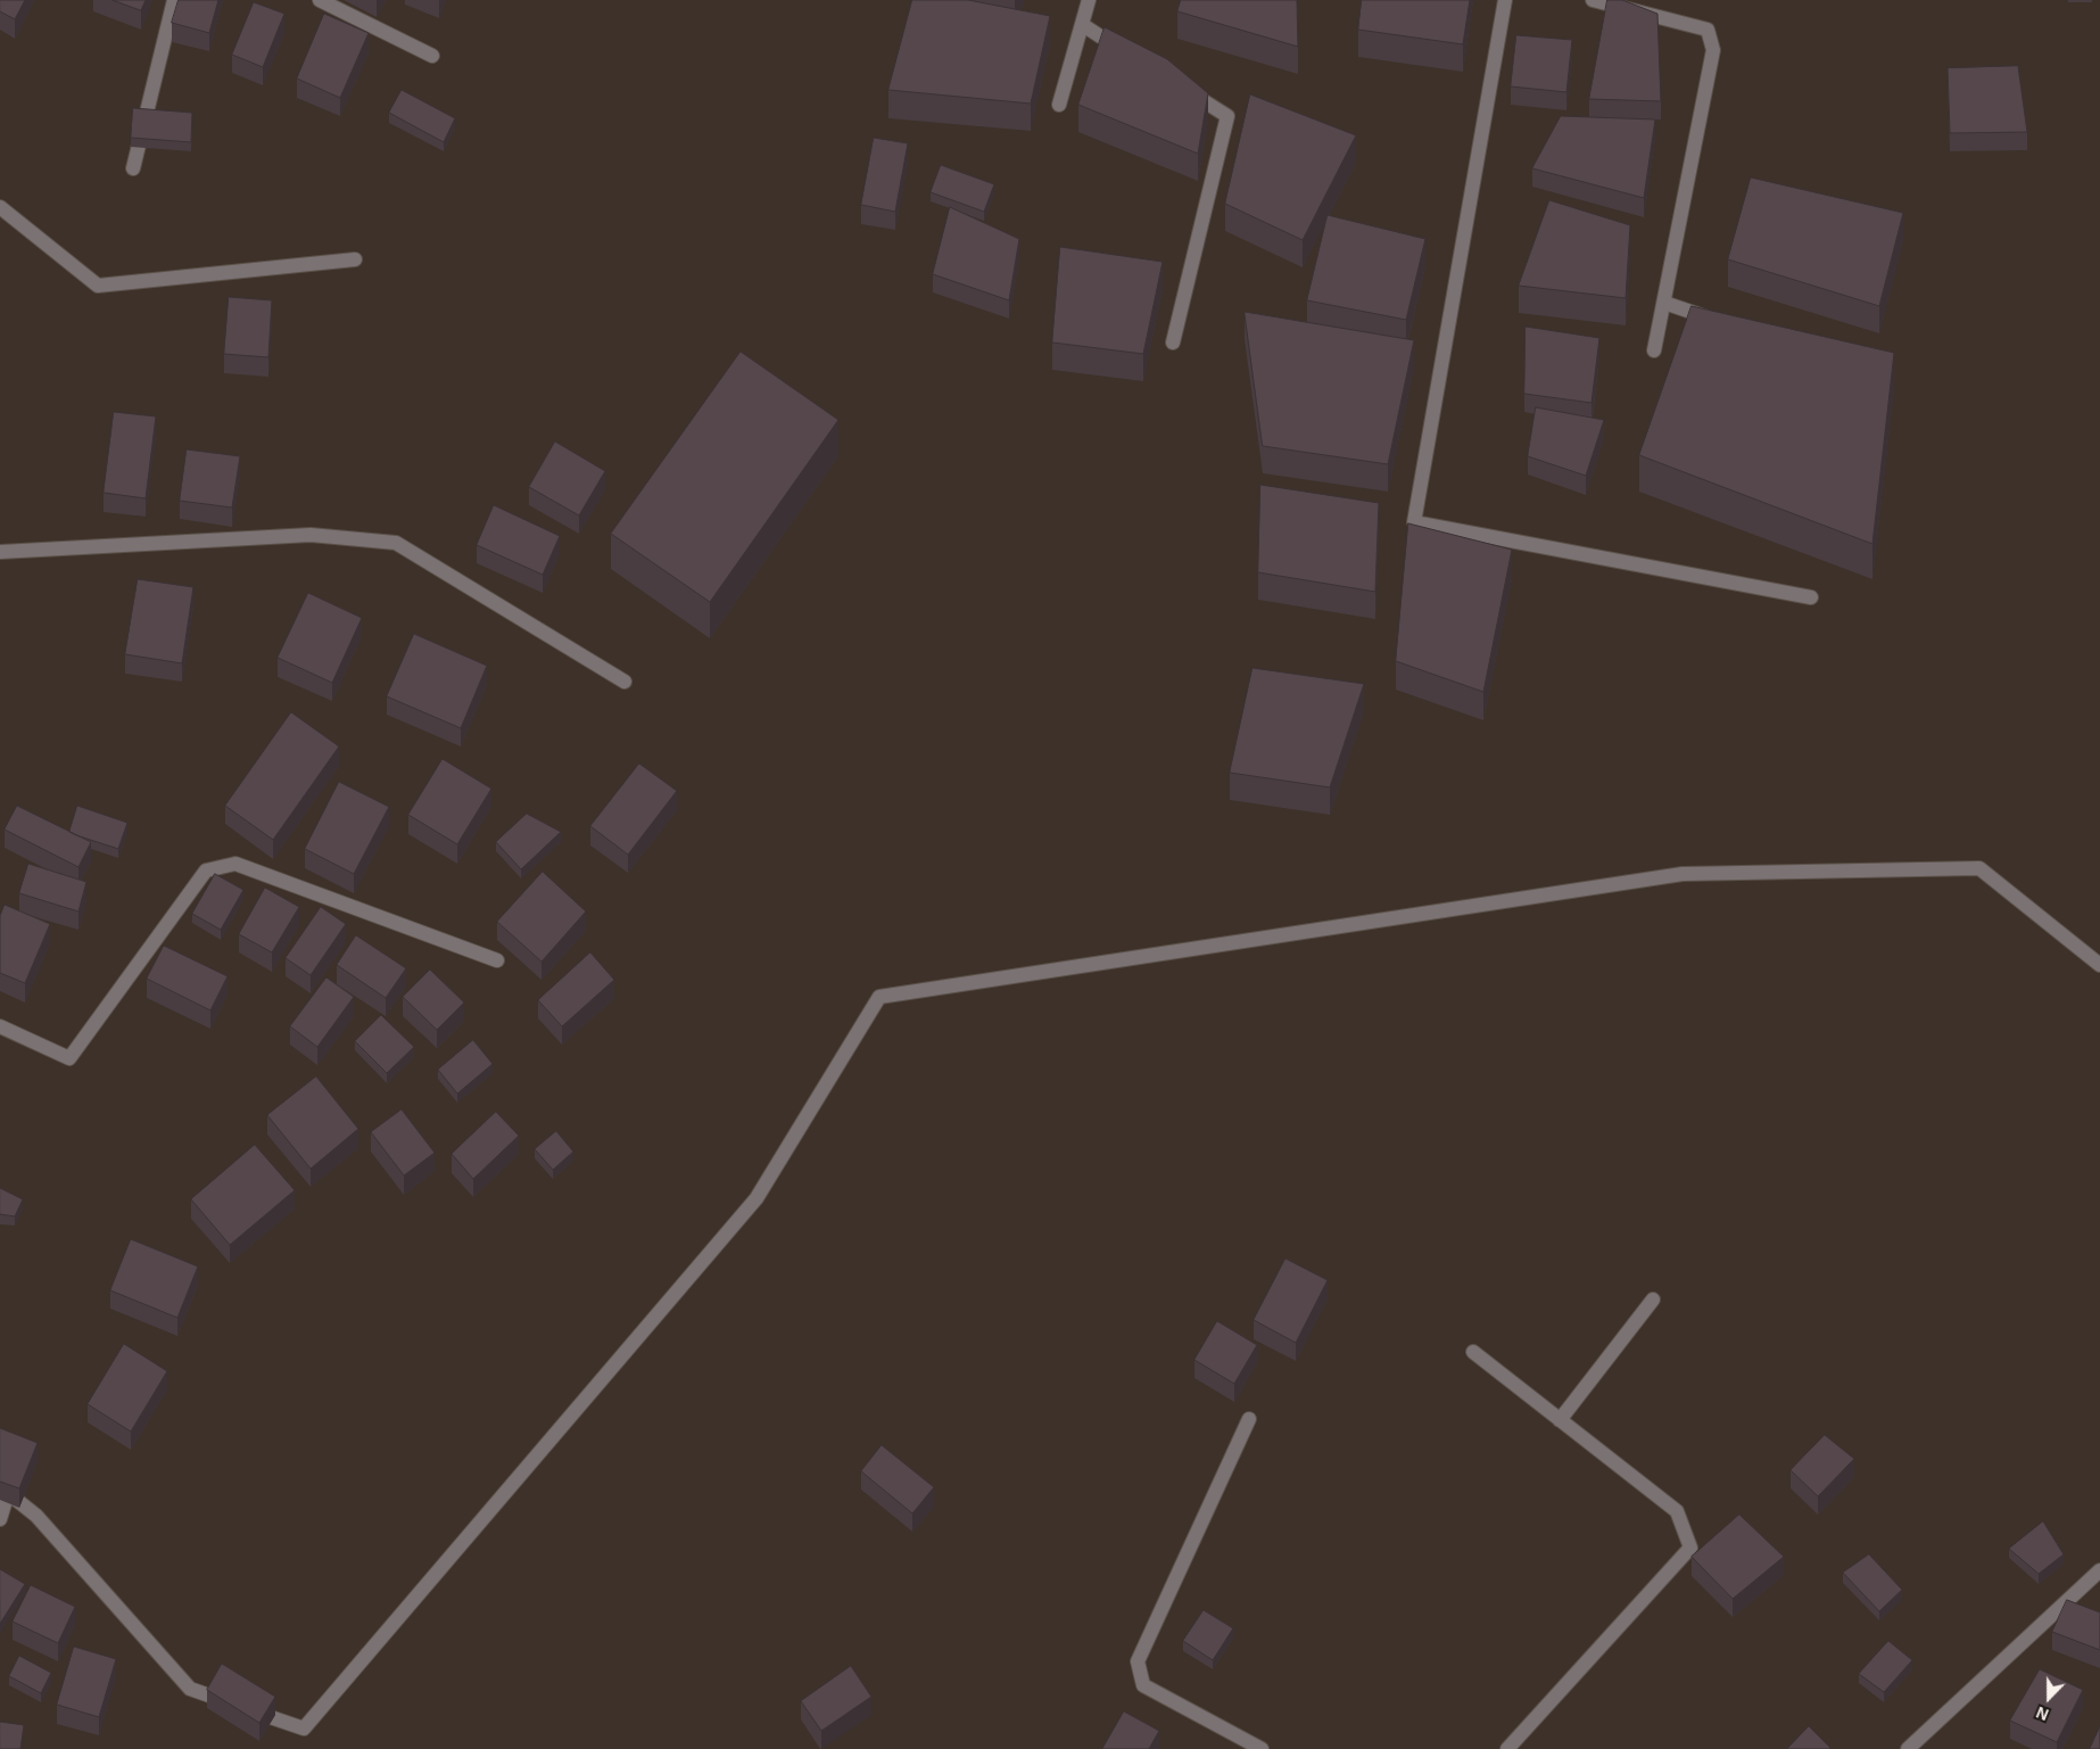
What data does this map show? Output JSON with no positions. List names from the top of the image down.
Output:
{
  "north": "bottom"
}
